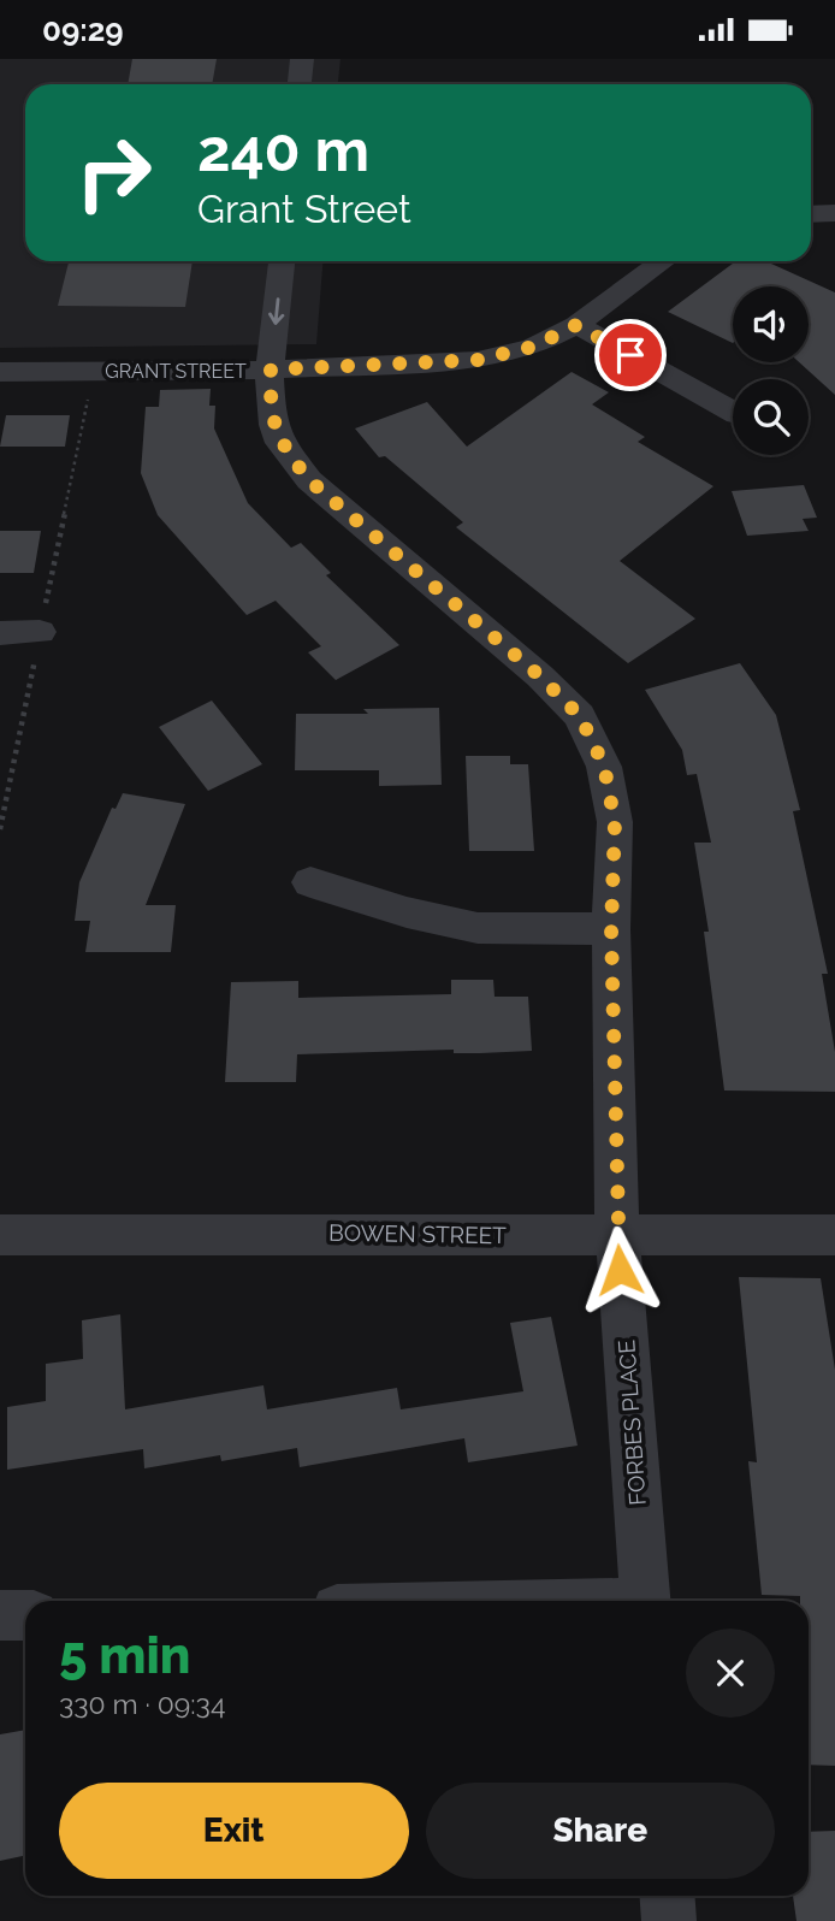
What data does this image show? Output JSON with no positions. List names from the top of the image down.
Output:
{
  "streets": {
    "street": ["GRANT STREET", "BOWEN STREET", "FORBES PLACE"]
  },
  "crossings": [
    ["GRANT STREET", "FORBES PLACE"],
    ["BOWEN STREET", "FORBES PLACE"]
  ],
  "page": {
    "status": "09:29",
    "turn": ["240 m", "Grant Street"],
    "heading": ["5 min", "330 m · 09:34"],
    "buttons": ["Exit", "Share"]
  }
}
